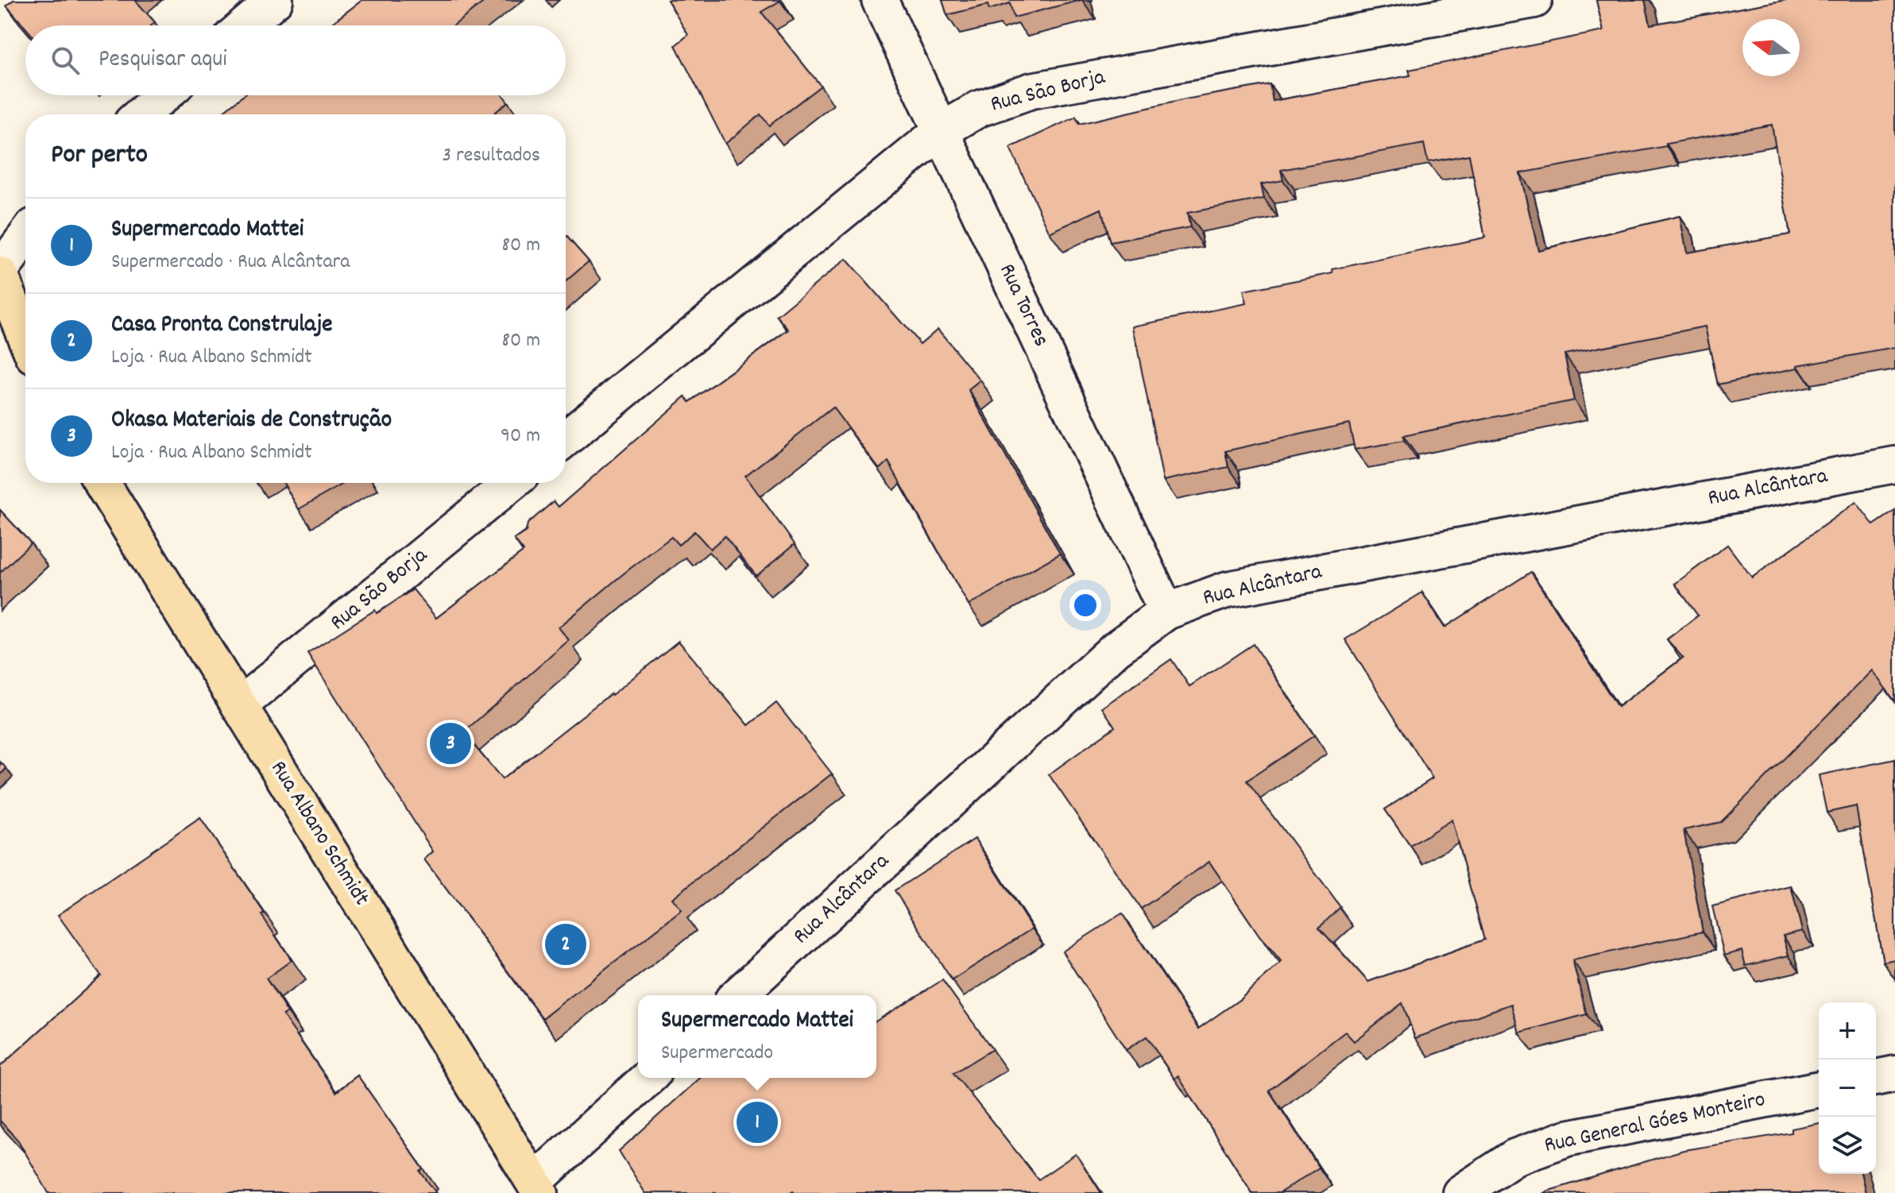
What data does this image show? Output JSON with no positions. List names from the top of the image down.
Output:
{
  "streets": {
    "main road": ["Rua Albano Schmidt"],
    "street": [
      "Rua São Borja",
      "Rua Torres",
      "Rua Alcântara",
      "Rua General Góes Monteiro"
    ]
  },
  "crossings": [
    ["Rua São Borja", "Rua Torres"],
    ["Rua São Borja", "Rua Albano Schmidt"],
    ["Rua Torres", "Rua Alcântara"]
  ],
  "north": "left",
  "page": {
    "search": "Pesquisar aqui",
    "heading": ["Por perto", "3 resultados"],
    "list": [
      {
        "mark": "1",
        "name": "Supermercado Mattei",
        "note": "Supermercado · Rua Alcântara",
        "value": "80 m"
      },
      {
        "mark": "2",
        "name": "Casa Pronta Construlaje",
        "note": "Loja · Rua Albano Schmidt",
        "value": "80 m"
      },
      {
        "mark": "3",
        "name": "Okasa Materiais de Construção",
        "note": "Loja · Rua Albano Schmidt",
        "value": "90 m"
      }
    ],
    "pins": ["3", "2", "1"],
    "popup": ["Supermercado Mattei", "Supermercado"],
    "map_buttons": ["+", "−"]
  }
}
